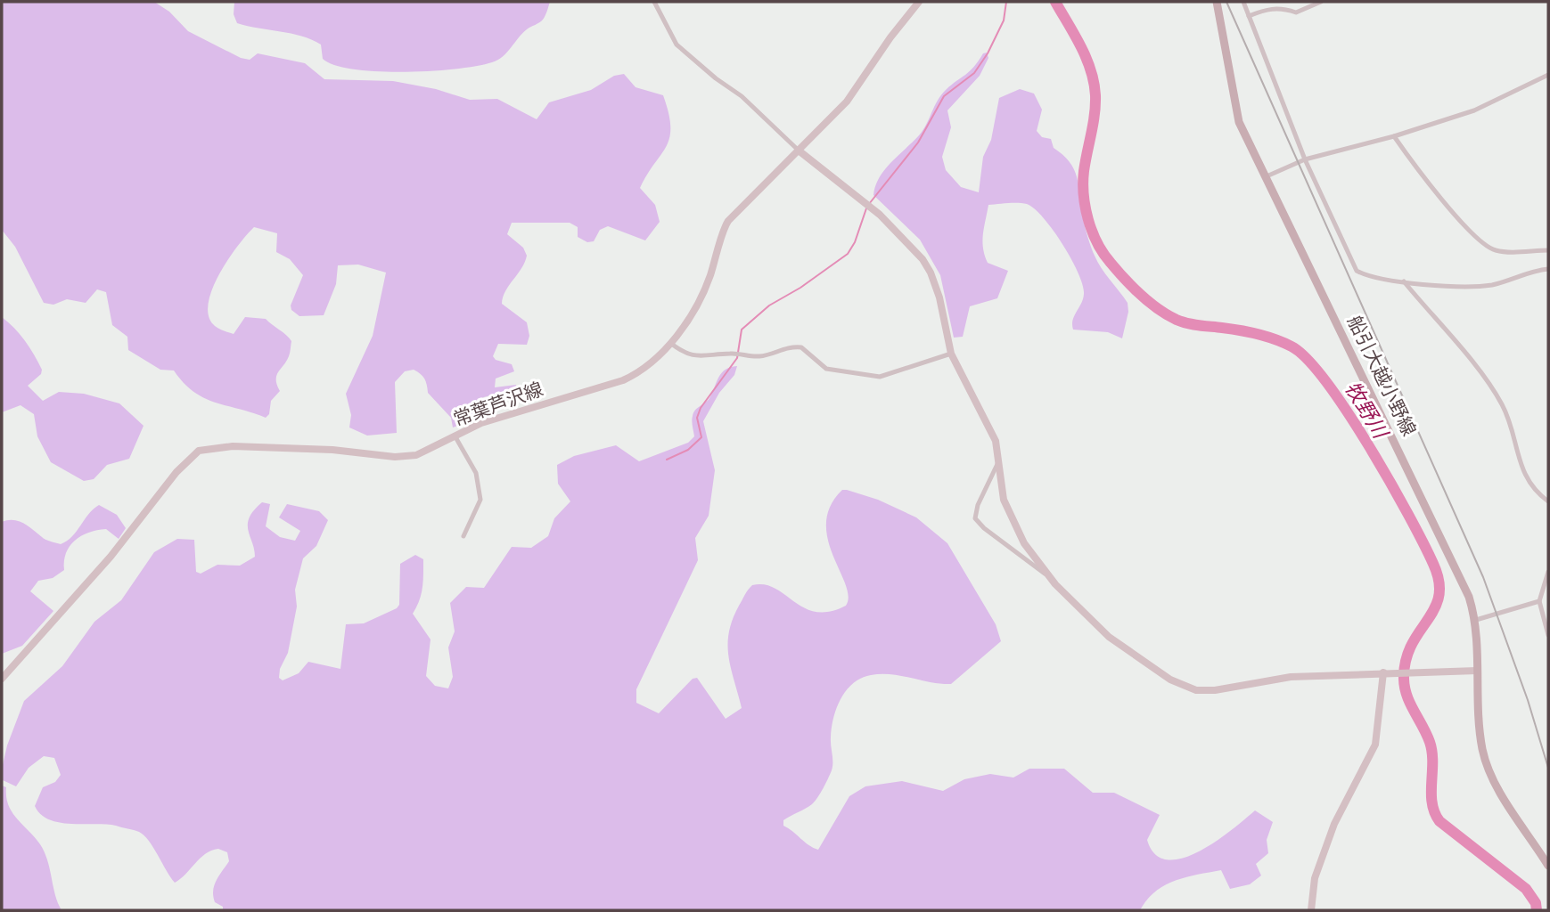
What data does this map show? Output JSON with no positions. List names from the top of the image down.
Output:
{
  "streets": {
    "main road": ["船引大越小野線"],
    "street": ["常葉芦沢線"]
  },
  "water": ["牧野川"]
}
